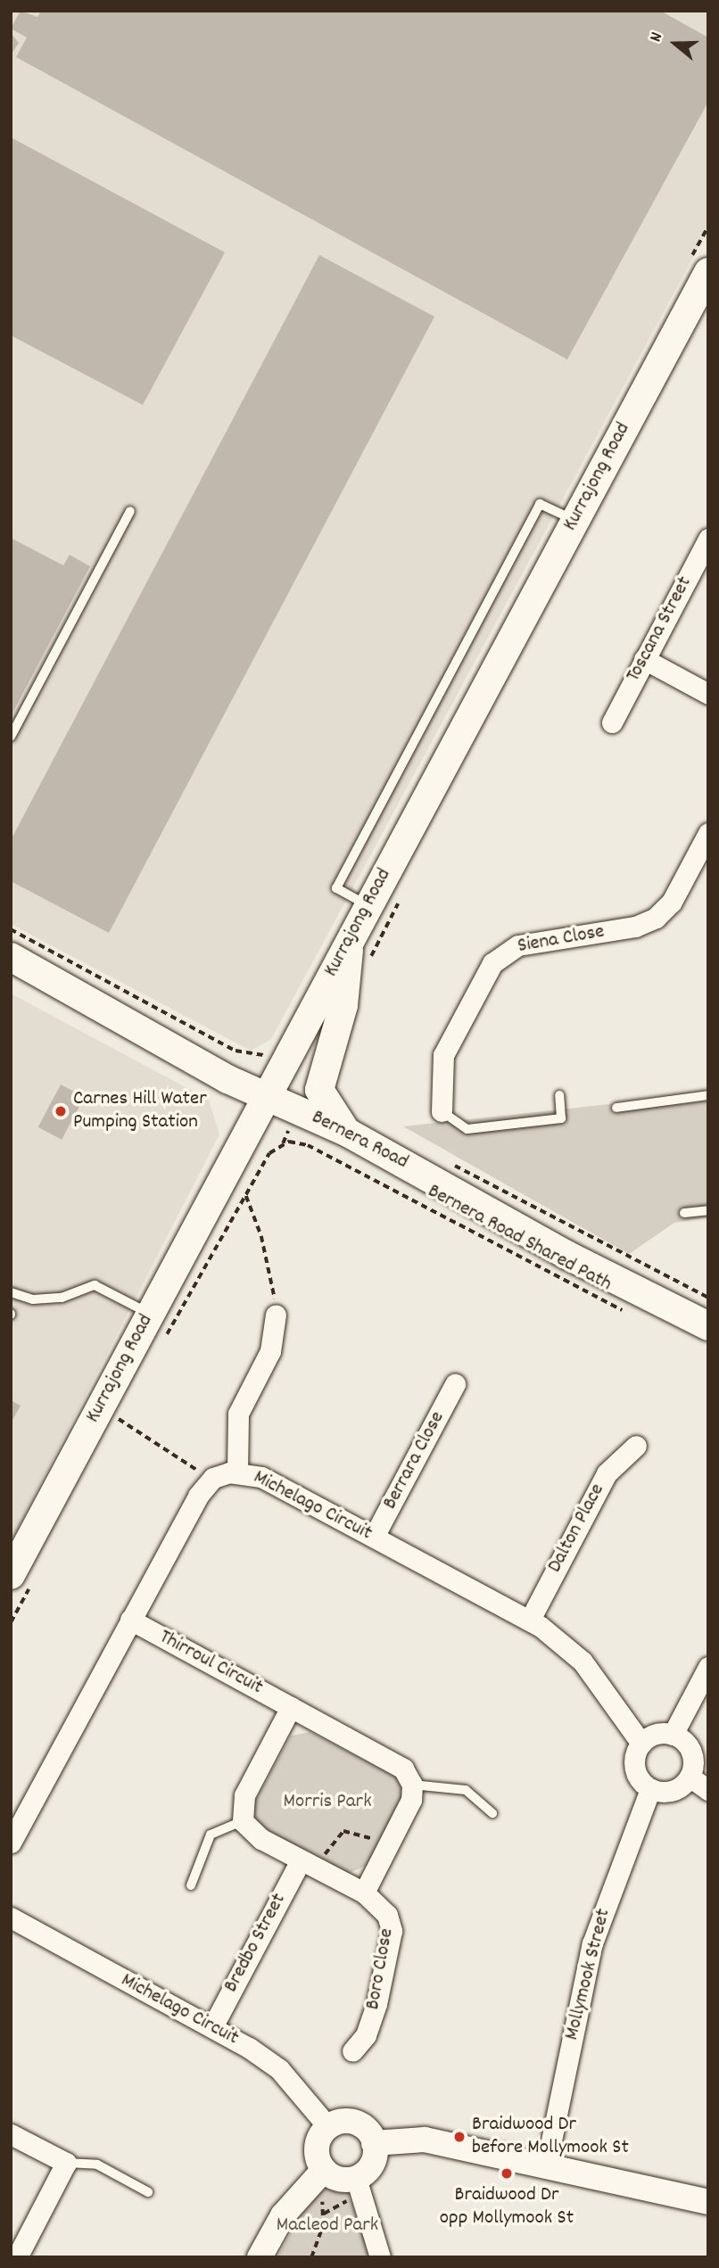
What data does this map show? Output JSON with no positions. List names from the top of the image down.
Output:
{
  "streets": {
    "main road": ["Kurrajong Road", "Bernera Road"],
    "street": [
      "Toscana Street",
      "Siena Close",
      "Berrara Close",
      "Michelago Circuit",
      "Dalton Place",
      "Thirroul Circuit",
      "Bredbo Street",
      "Boro Close",
      "Mollymook Street"
    ],
    "path": ["Bernera Road Shared Path"]
  },
  "crossings": [
    ["Kurrajong Road", "Bernera Road"],
    ["Berrara Close", "Michelago Circuit"],
    ["Michelago Circuit", "Dalton Place"],
    ["Michelago Circuit", "Bredbo Street"],
    ["Michelago Circuit", "Mollymook Street"]
  ],
  "parks": ["Morris Park", "Macleod Park"],
  "places": ["Carnes Hill Water Pumping Station", "Braidwood Dr before Mollymook St", "Braidwood Dr opp Mollymook St"],
  "north": "left"
}
